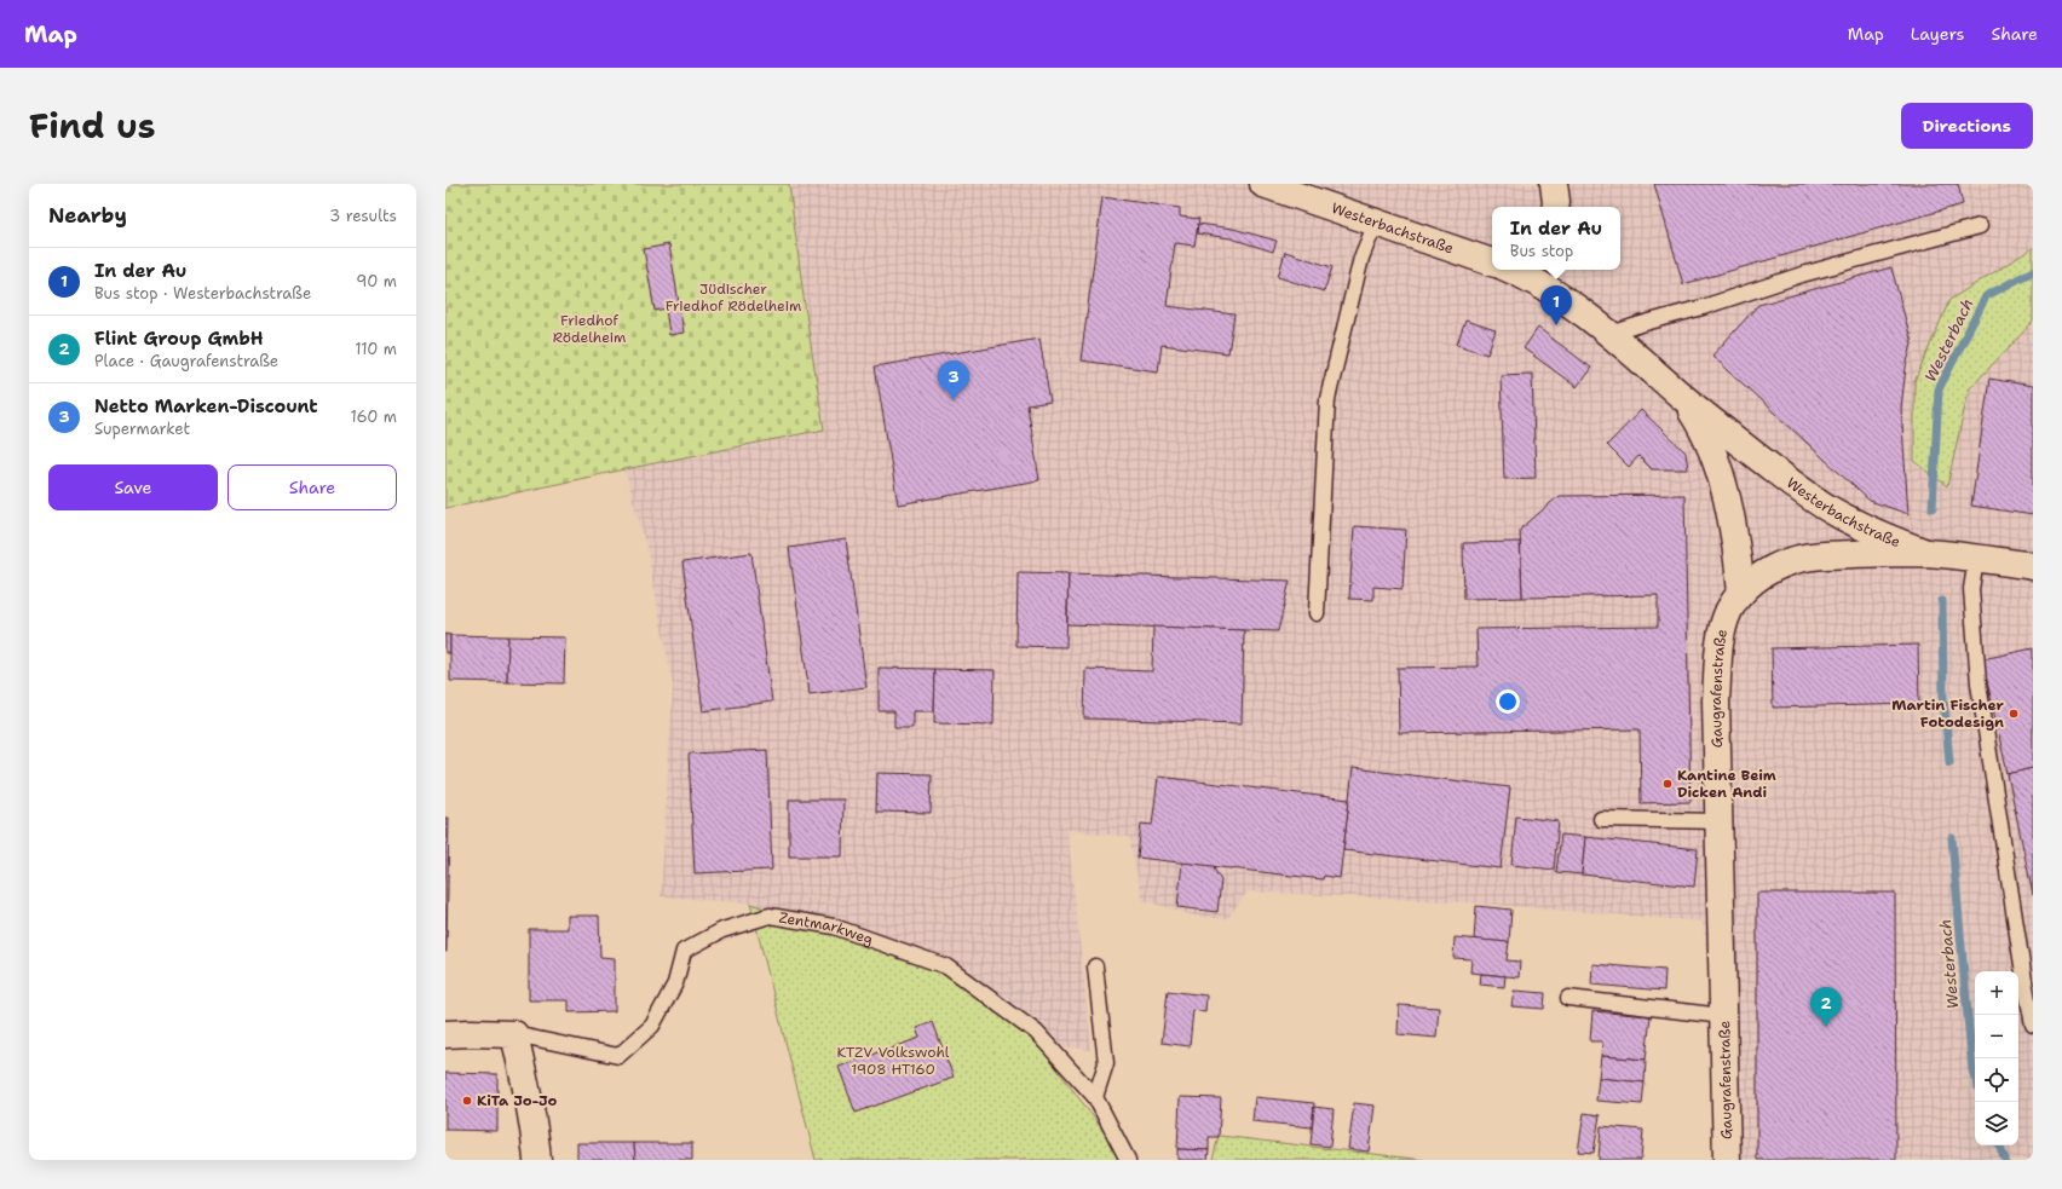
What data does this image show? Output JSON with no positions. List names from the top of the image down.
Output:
{
  "streets": {
    "street": ["Westerbachstraße", "Gaugrafenstraße", "Zentmarkweg"]
  },
  "crossings": [
    ["Westerbachstraße", "Gaugrafenstraße"]
  ],
  "water": ["Westerbach"],
  "parks": ["Jüdischer Friedhof Rödelheim", "Friedhof Rödelheim", "KTZV Volkswohl 1908 HT160"],
  "places": ["Martin Fischer Fotodesign", "Kantine Beim Dicken Andi", "KiTa Jo-Jo"],
  "page": {
    "header": "Map",
    "nav": ["Map", "Layers", "Share"],
    "title": "Find us",
    "buttons": [
      "Directions",
      ["Save", "Share"]
    ],
    "heading": ["Nearby", "3 results"],
    "popup": ["In der Au", "Bus stop"],
    "list": [
      {
        "mark": "1",
        "name": "In der Au",
        "note": "Bus stop · Westerbachstraße",
        "value": "90 m"
      },
      {
        "mark": "2",
        "name": "Flint Group GmbH",
        "note": "Place · Gaugrafenstraße",
        "value": "110 m"
      },
      {
        "mark": "3",
        "name": "Netto Marken-Discount",
        "note": "Supermarket",
        "value": "160 m"
      }
    ],
    "pins": ["1", "3", "2"],
    "map_buttons": ["+", "−"]
  }
}
